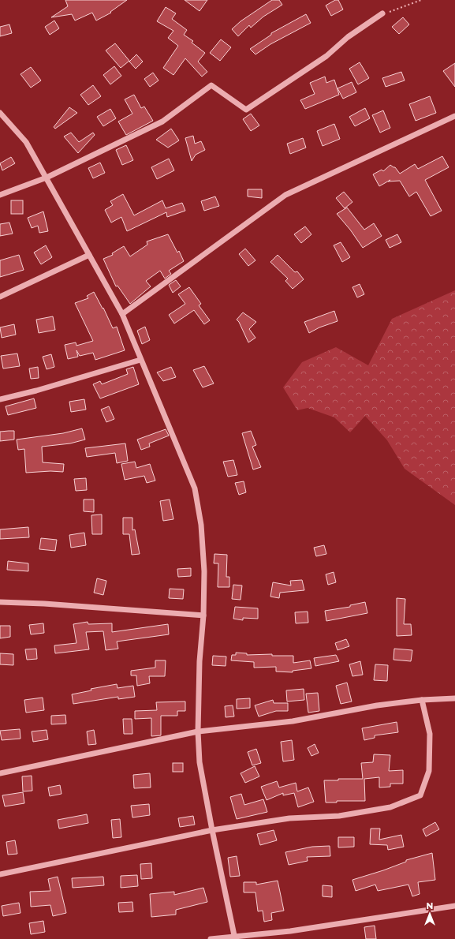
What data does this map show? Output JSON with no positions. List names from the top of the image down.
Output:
{
  "north": "top"
}
